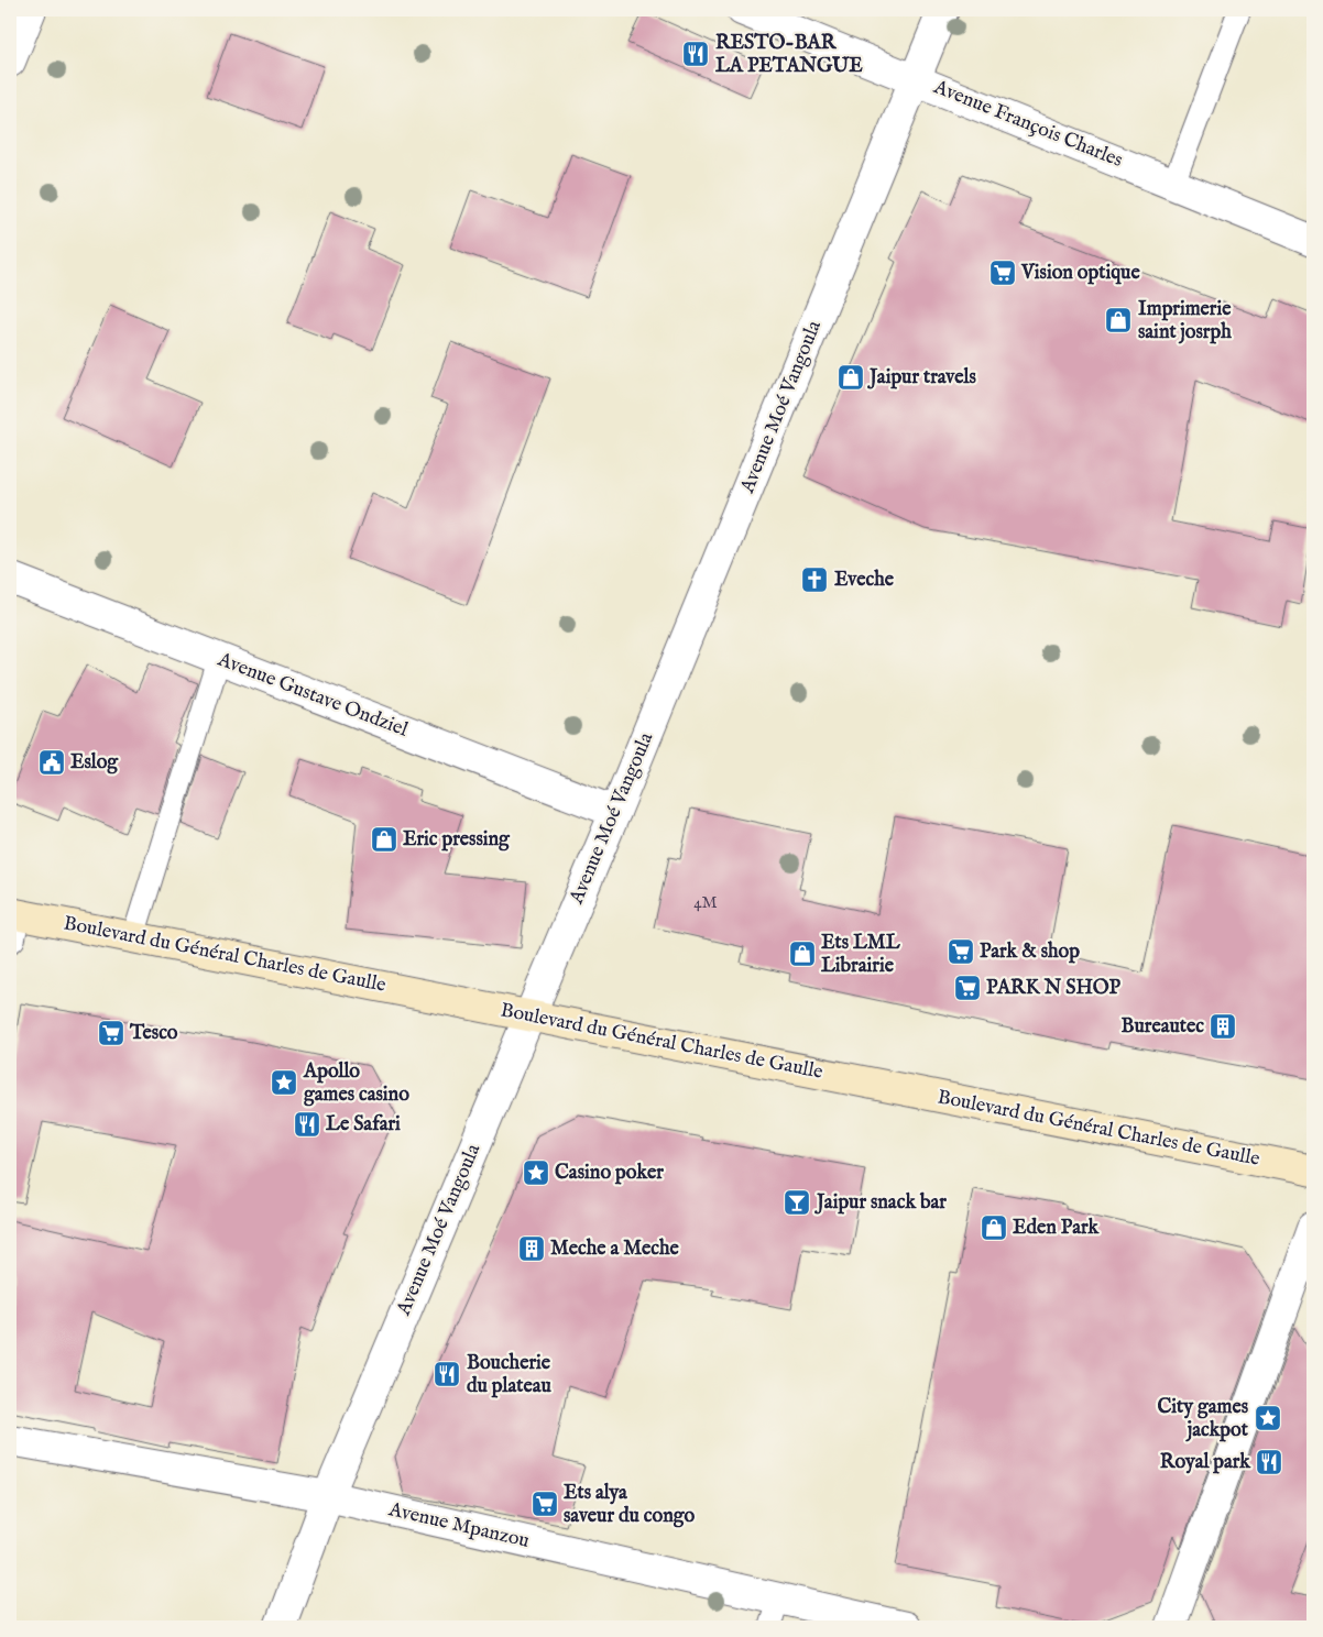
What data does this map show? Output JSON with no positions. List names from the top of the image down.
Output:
{
  "streets": {
    "main road": ["Boulevard du Général Charles de Gaulle"],
    "street": [
      "Avenue François Charles",
      "Avenue Moé Vangoula",
      "Avenue Gustave Ondziel",
      "Avenue Mpanzou"
    ]
  },
  "crossings": [
    ["Avenue François Charles", "Avenue Moé Vangoula"],
    ["Avenue Moé Vangoula", "Avenue Gustave Ondziel"],
    ["Avenue Moé Vangoula", "Boulevard du Général Charles de Gaulle"],
    ["Avenue Moé Vangoula", "Avenue Mpanzou"]
  ],
  "places": {
    "restaurant": [
      "RESTO-BAR LA PETANGUE",
      "Le Safari",
      "Boucherie du plateau",
      "Royal park"
    ],
    "supermarket": [
      "Vision optique",
      "Park & shop",
      "PARK N SHOP",
      "Tesco",
      "Ets alya saveur du congo"
    ],
    "shop": [
      "Imprimerie saint josrph",
      "Jaipur travels",
      "Eric pressing",
      "Ets LML Librairie",
      "Eden Park"
    ],
    "church": ["Eveche"],
    "public building": ["Eslog"],
    "building": ["Bureautec", "Meche a Meche"],
    "place": ["Apollo games casino", "Casino poker", "City games jackpot"],
    "bar": ["Jaipur snack bar"]
  },
  "house_numbers": ["4M"]
}
